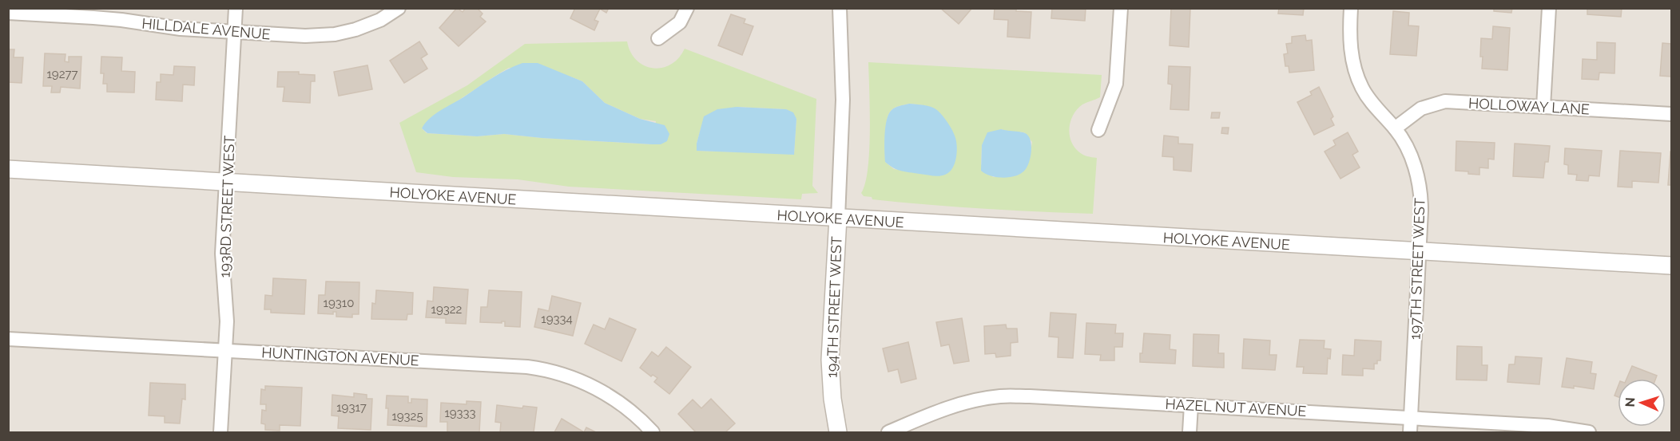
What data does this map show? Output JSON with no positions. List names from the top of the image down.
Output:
{
  "streets": {
    "street": [
      "HILLDALE AVENUE",
      "HOLLOWAY LANE",
      "HOLYOKE AVENUE",
      "193RD STREET WEST",
      "197TH STREET WEST",
      "194TH STREET WEST",
      "HUNTINGTON AVENUE",
      "HAZEL NUT AVENUE"
    ]
  },
  "crossings": [
    ["HILLDALE AVENUE", "193RD STREET WEST"],
    ["HOLLOWAY LANE", "197TH STREET WEST"],
    ["HOLYOKE AVENUE", "193RD STREET WEST"],
    ["HOLYOKE AVENUE", "197TH STREET WEST"],
    ["HOLYOKE AVENUE", "194TH STREET WEST"],
    ["193RD STREET WEST", "HUNTINGTON AVENUE"],
    ["197TH STREET WEST", "HAZEL NUT AVENUE"]
  ],
  "house_numbers": [
    "19277",
    "19310",
    "19322",
    "19334",
    "19317",
    "19333",
    "19325"
  ],
  "north": "left"
}
